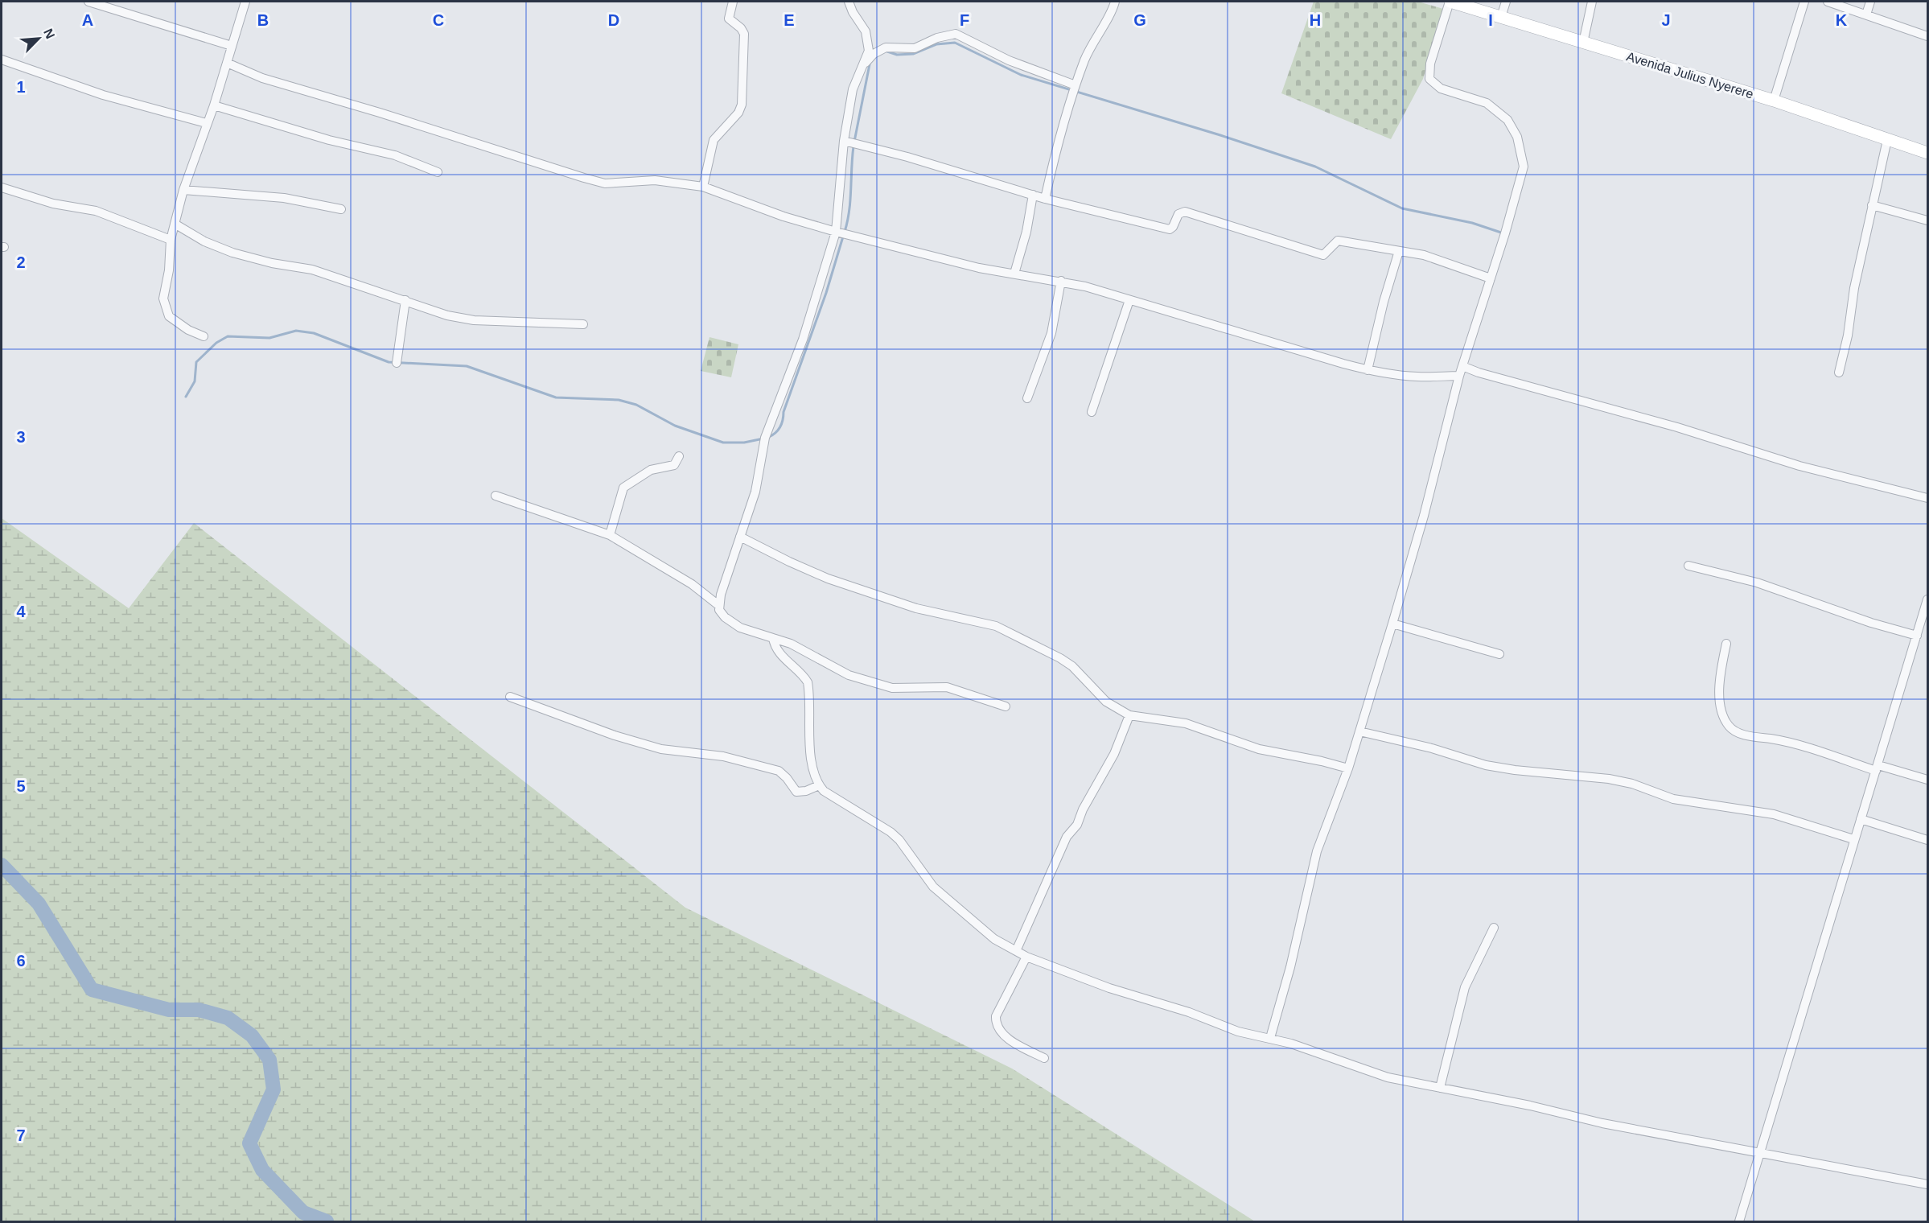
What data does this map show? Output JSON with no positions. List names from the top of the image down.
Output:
{
  "streets": {
    "street": ["Avenida Julius Nyerere"]
  },
  "north": "top right",
  "grid": {
    "columns": [
      "A",
      "B",
      "C",
      "D",
      "E",
      "F",
      "G",
      "H",
      "I",
      "J",
      "K"
    ],
    "rows": [
      "1",
      "2",
      "3",
      "4",
      "5",
      "6",
      "7"
    ]
  }
}
